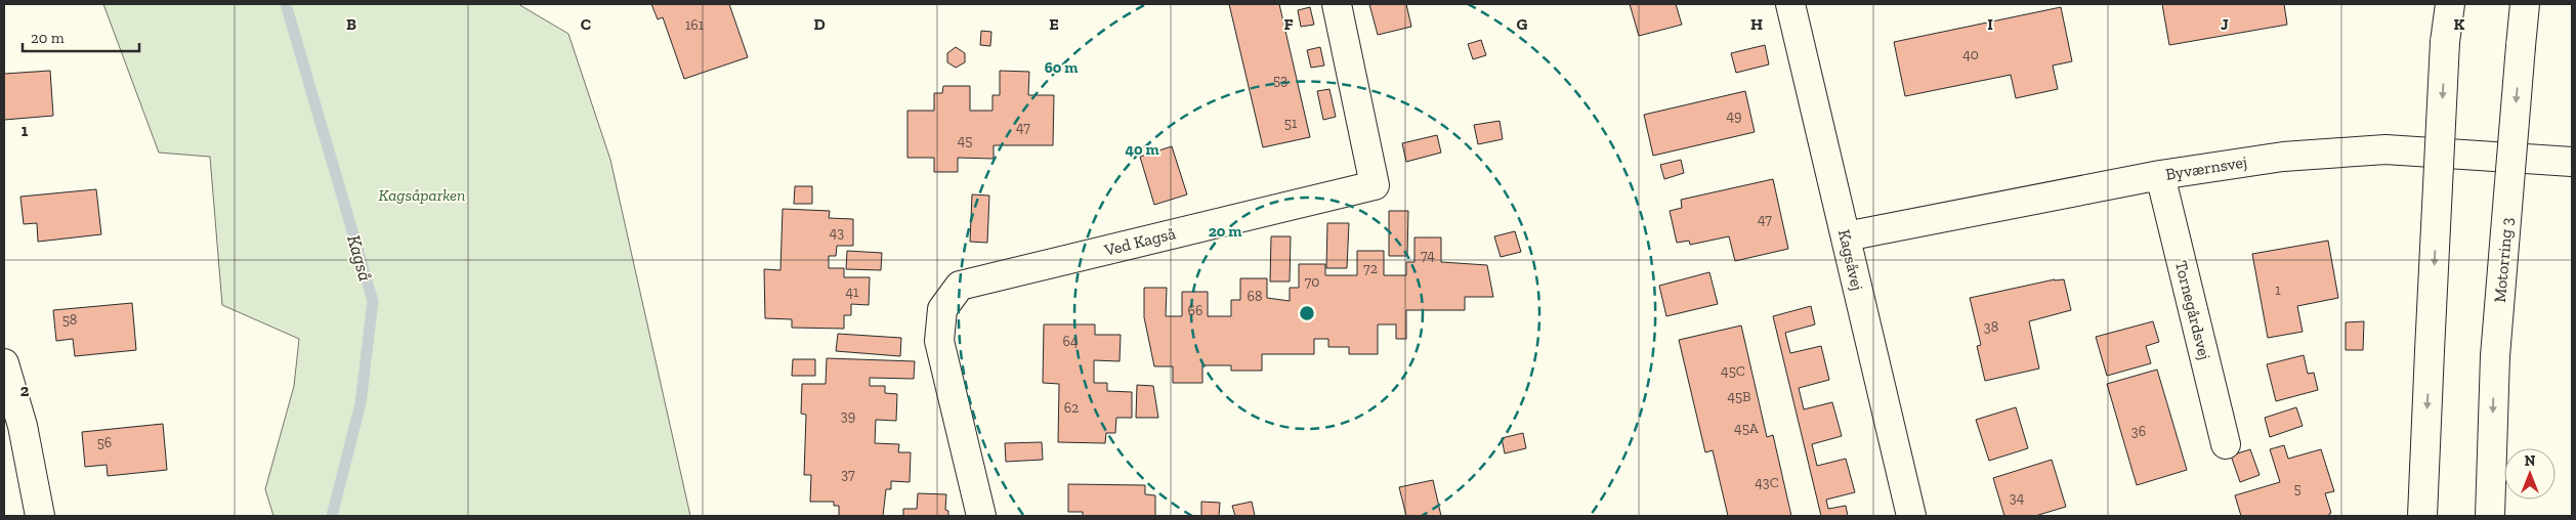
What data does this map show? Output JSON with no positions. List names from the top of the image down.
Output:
{
  "streets": {
    "main road": [
      "Byværnsvej",
      "Ved Kagså",
      "Kagsåvej",
      "Motorring 3",
      "Tornegårdsvej"
    ]
  },
  "crossings": [
    ["Byværnsvej", "Kagsåvej"],
    ["Byværnsvej", "Tornegårdsvej"]
  ],
  "water": ["Kagså"],
  "parks": ["Kagsåparken"],
  "house_numbers": [
    "161",
    "40",
    "53",
    "49",
    "51",
    "47",
    "45",
    "47",
    "43",
    "74",
    "72",
    "70",
    "1",
    "41",
    "68",
    "66",
    "58",
    "38",
    "64",
    "45C",
    "45B",
    "62",
    "39",
    "45A",
    "36",
    "56",
    "37",
    "43C",
    "5",
    "34"
  ],
  "scale_bar": "20 m",
  "north": "top",
  "grid": {
    "columns": [
      "B",
      "C",
      "D",
      "E",
      "F",
      "G",
      "H",
      "I",
      "J",
      "K"
    ],
    "rows": ["1", "2"]
  },
  "rings": ["60 m", "40 m", "20 m"]
}
